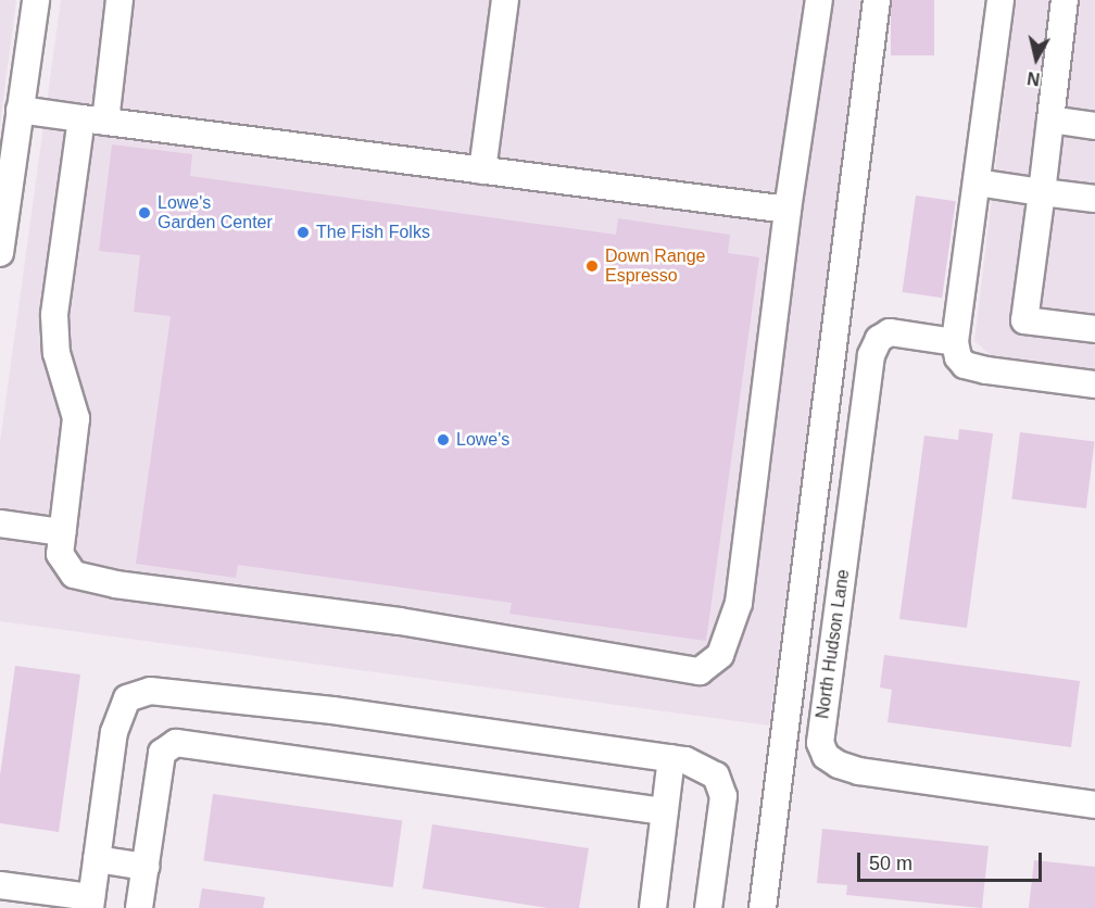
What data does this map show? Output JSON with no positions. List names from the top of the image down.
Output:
{
  "streets": {
    "street": ["North Hudson Lane"]
  },
  "places": [
    "Lowe's Garden Center",
    "The Fish Folks",
    "Down Range Espresso",
    "Lowe's"
  ],
  "scale_bar": "50 m",
  "north": "bottom"
}
